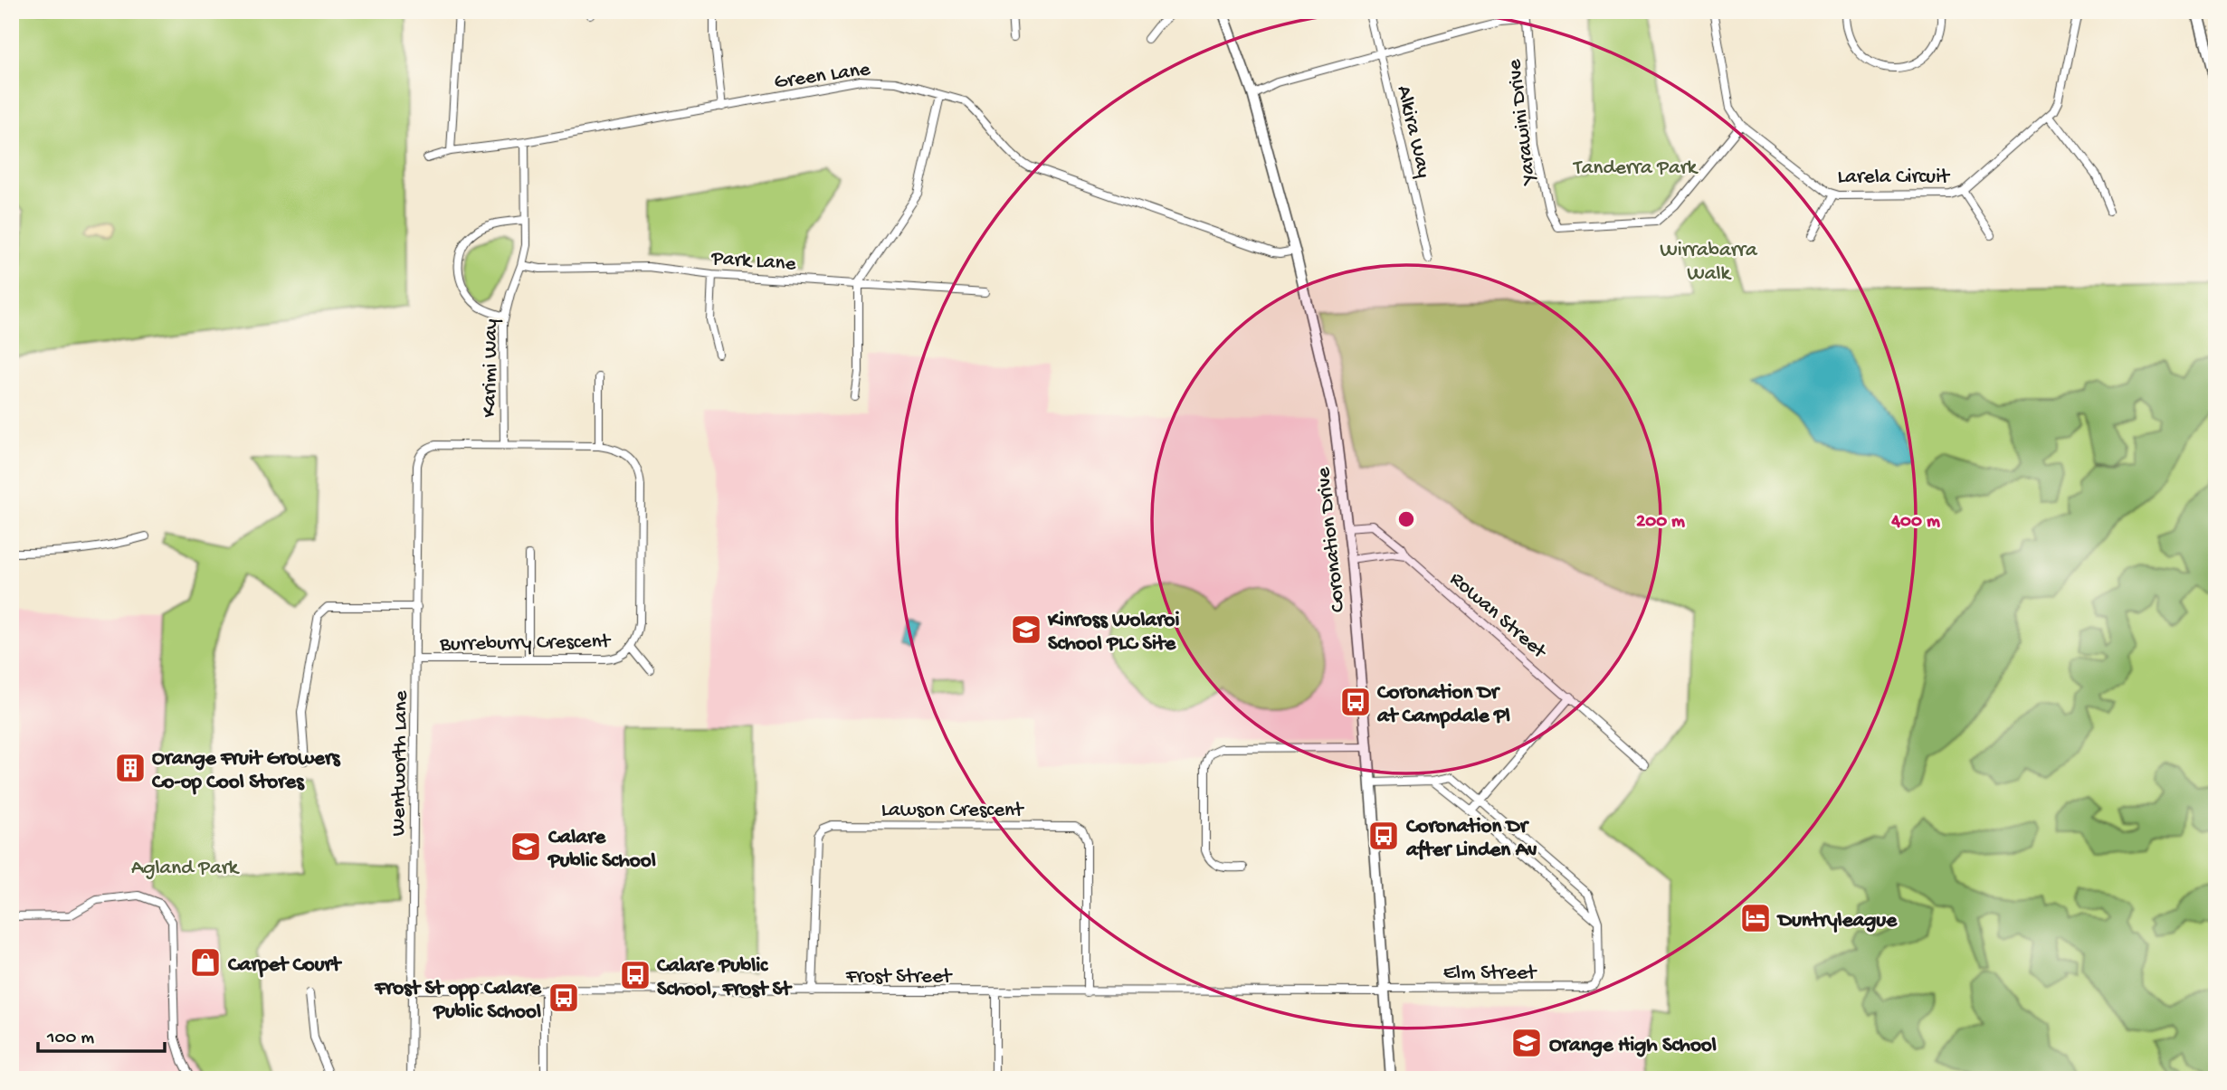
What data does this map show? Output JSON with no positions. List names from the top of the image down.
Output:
{
  "streets": {
    "main road": ["Coronation Drive"],
    "street": [
      "Green Lane",
      "Yarawini Drive",
      "Alkira Way",
      "Larela Circuit",
      "Park Lane",
      "Karimi Way",
      "Rowan Street",
      "Burreburry Crescent",
      "Wentworth Lane",
      "Lawson Crescent",
      "Elm Street",
      "Frost Street"
    ]
  },
  "crossings": [
    ["Green Lane", "Karimi Way"],
    ["Green Lane", "Coronation Drive"],
    ["Yarawini Drive", "Larela Circuit"],
    ["Park Lane", "Karimi Way"],
    ["Karimi Way", "Burreburry Crescent"],
    ["Coronation Drive", "Rowan Street"],
    ["Coronation Drive", "Elm Street"],
    ["Coronation Drive", "Frost Street"],
    ["Burreburry Crescent", "Wentworth Lane"],
    ["Wentworth Lane", "Frost Street"],
    ["Lawson Crescent", "Frost Street"],
    ["Elm Street", "Frost Street"]
  ],
  "parks": ["Tanderra Park", "Wirrabarra Walk", "Agland Park"],
  "places": {
    "school or university": ["Kinross Wolaroi School PLC Site", "Calare Public School", "Orange High School"],
    "bus stop": [
      "Coronation Dr at Campdale Pl",
      "Coronation Dr after Linden Av",
      "Calare Public School, Frost St",
      "Frost St opp Calare Public School"
    ],
    "building": ["Orange Fruit Growers Co-op Cool Stores"],
    "hotel": ["Duntryleague"],
    "shop": ["Carpet Court"]
  },
  "scale_bar": "100 m",
  "rings": ["200 m", "400 m"]
}
